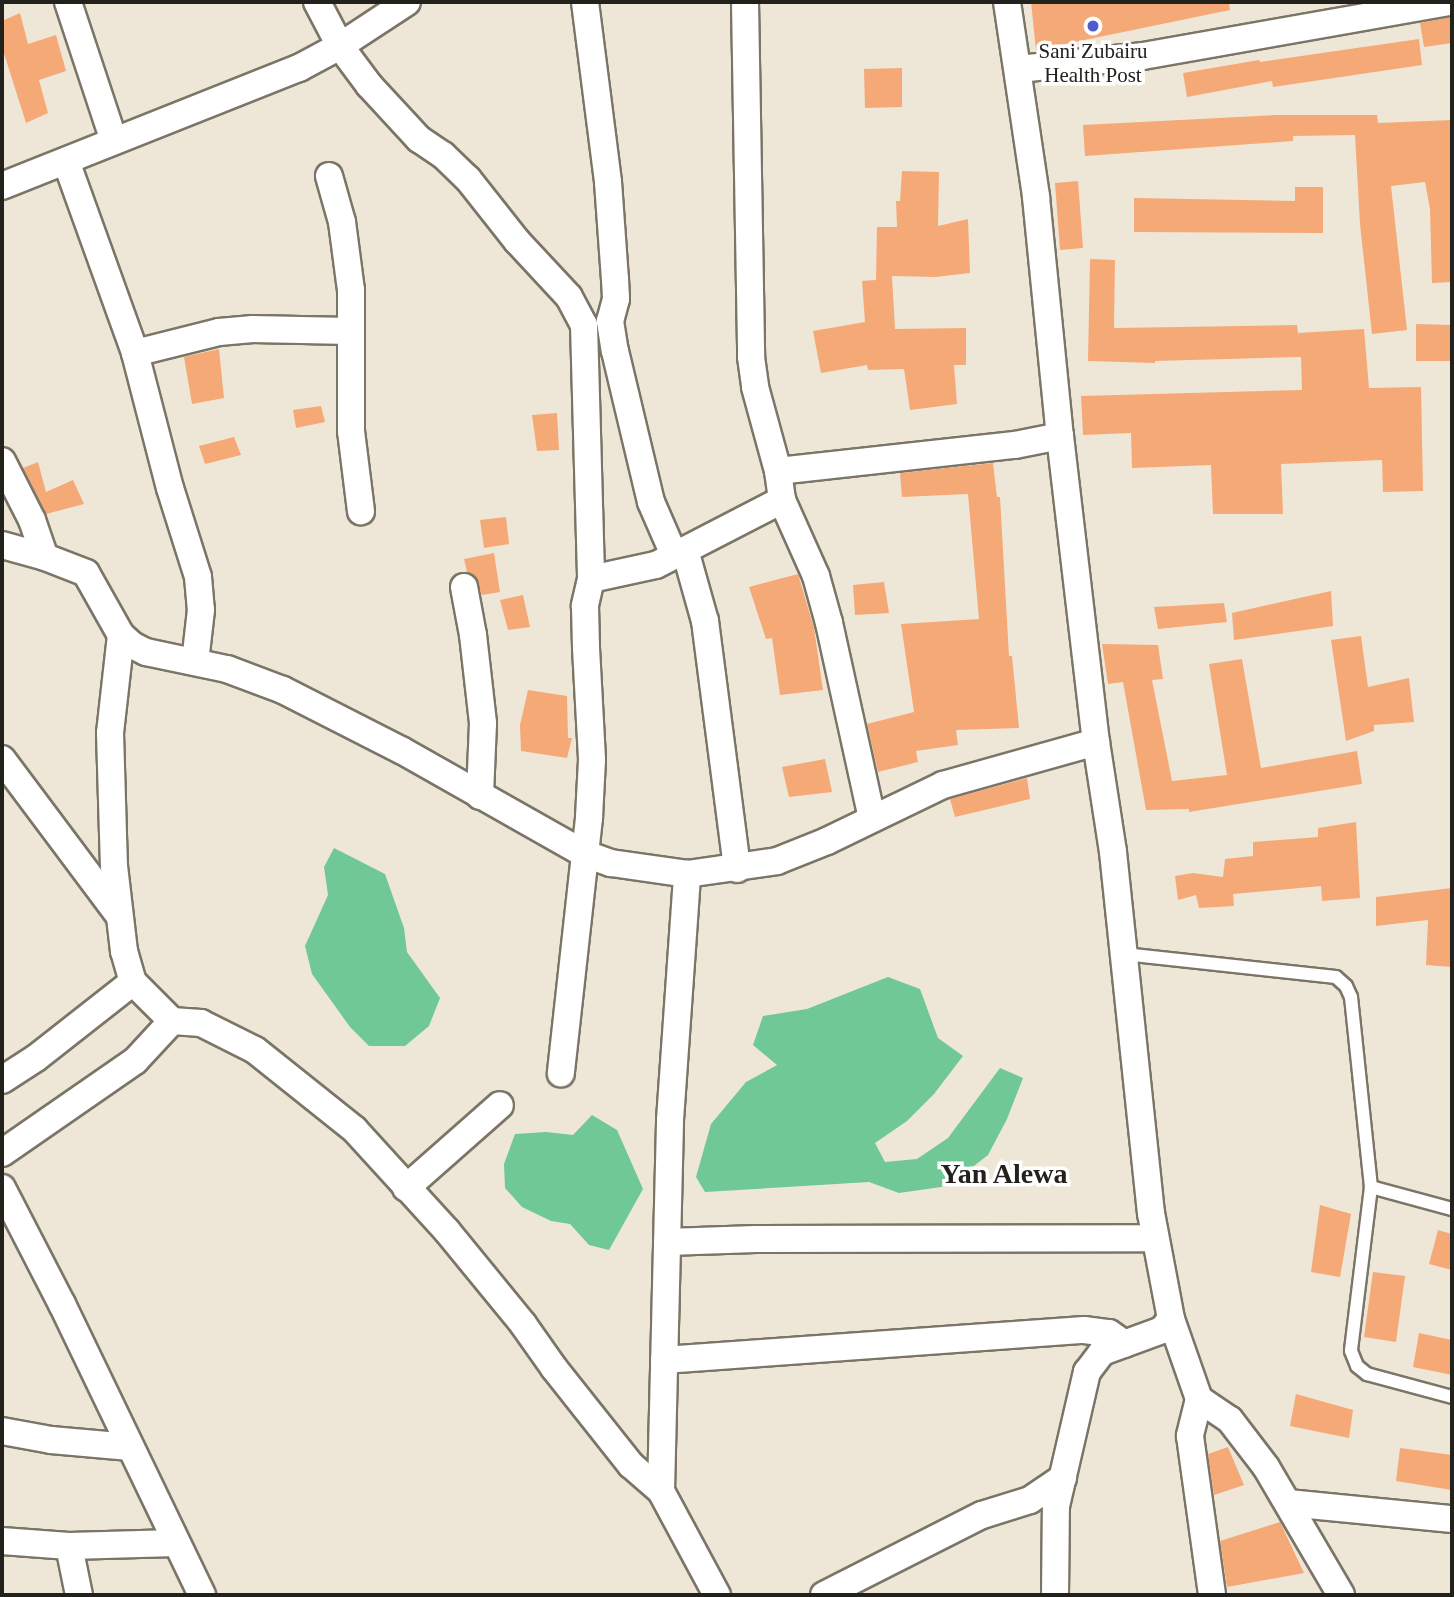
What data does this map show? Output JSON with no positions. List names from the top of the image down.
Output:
{
  "districts": ["Yan Alewa"],
  "places": ["Sani Zubairu Health Post"]
}
